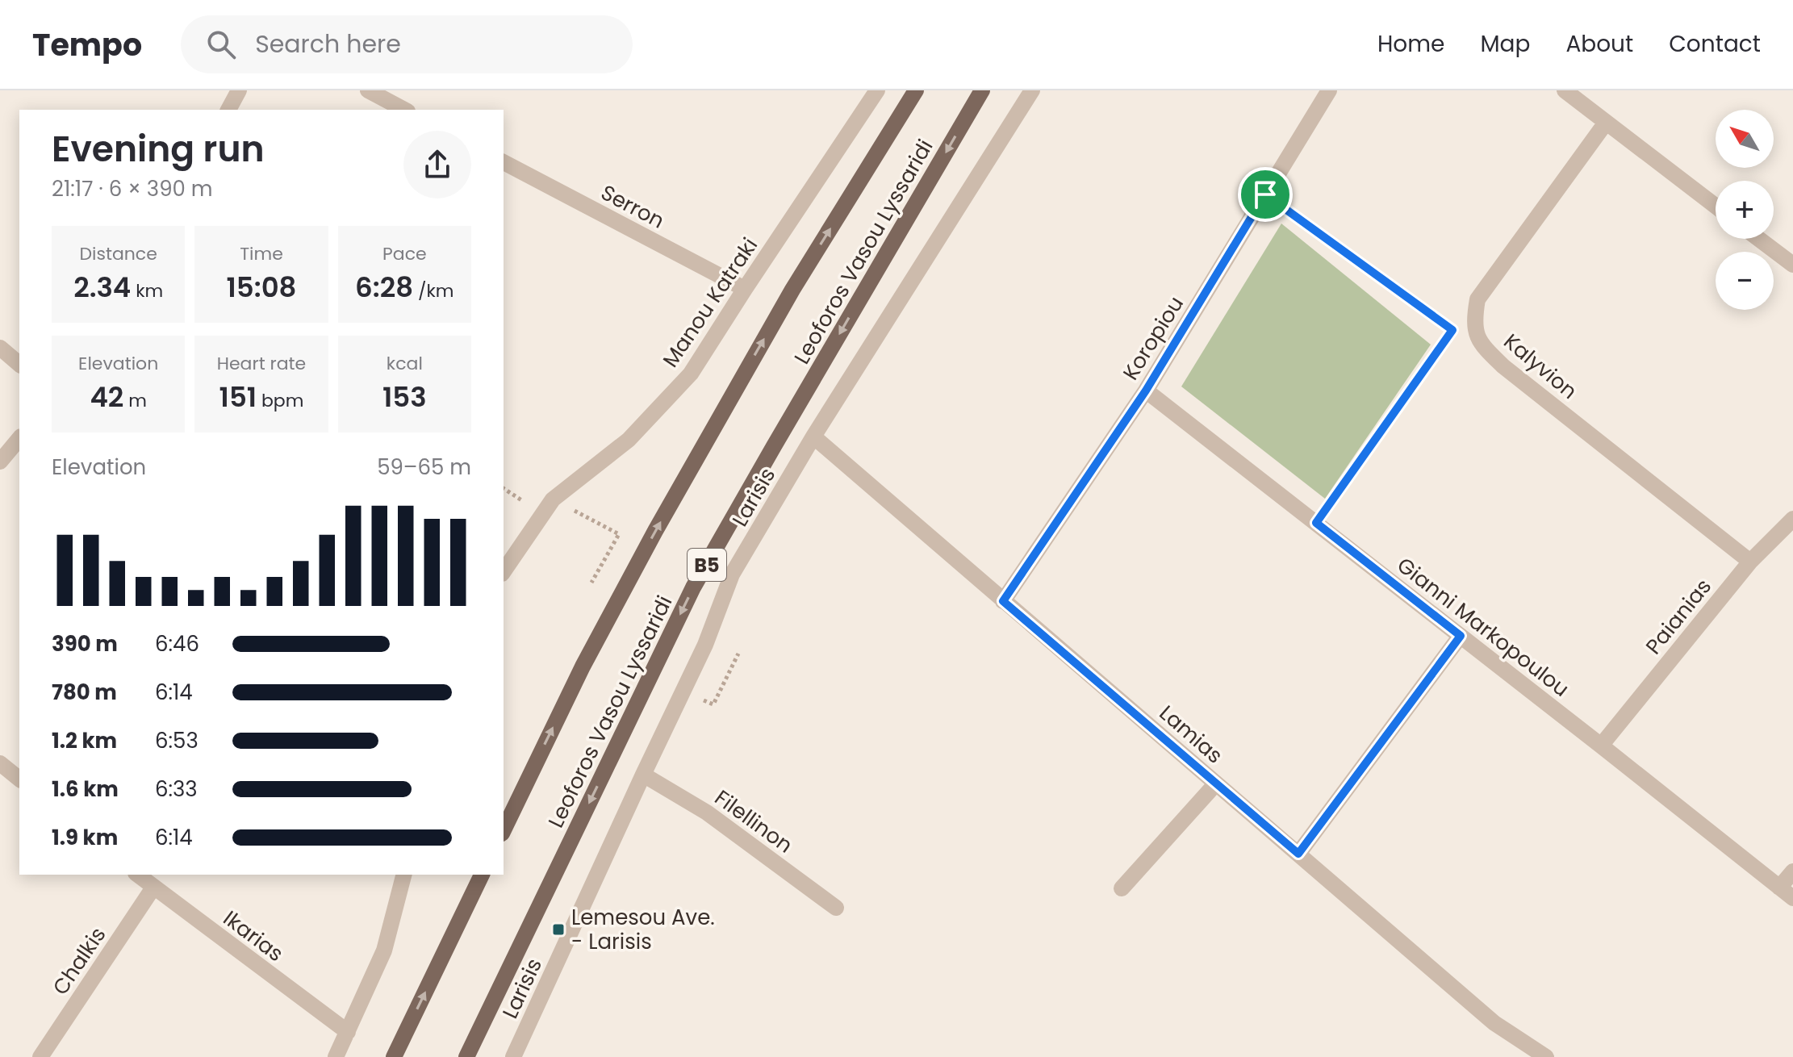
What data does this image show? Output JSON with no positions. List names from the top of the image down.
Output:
{
  "streets": {
    "main road": ["Leoforos Vasou Lyssaridi", "B5"],
    "street": [
      "Serron",
      "Manou Katraki",
      "Koropiou",
      "Kalyvion",
      "Larisis",
      "Paianias",
      "Gianni Markopoulou",
      "Lamias",
      "Filellinon",
      "Ikarias",
      "Chalkis"
    ]
  },
  "crossings": [
    ["Serron", "Manou Katraki"],
    ["Koropiou", "Gianni Markopoulou"],
    ["Koropiou", "Lamias"],
    ["Kalyvion", "Paianias"],
    ["Larisis", "Lamias"],
    ["Larisis", "Filellinon"],
    ["Paianias", "Gianni Markopoulou"],
    ["Ikarias", "Chalkis"]
  ],
  "places": {
    "transit": ["Lemesou Ave. - Larisis"]
  },
  "north": "top left",
  "page": {
    "header": "Tempo",
    "search": "Search here",
    "nav": [
      "Home",
      "Map",
      "About",
      "Contact"
    ],
    "map_buttons": ["+", "−"],
    "heading": ["Evening run", "21:17 · 6 × 390 m"],
    "stats": [
      ["Distance", "2.34 km"],
      ["Time", "15:08"],
      ["Pace", "6:28 /km"],
      ["Elevation", "42 m"],
      ["Heart rate", "151 bpm"],
      ["kcal", "153"]
    ],
    "chart": ["Elevation", "59–65 m"],
    "list": [
      {
        "name": "390 m",
        "note": "6:46"
      },
      {
        "name": "780 m",
        "note": "6:14"
      },
      {
        "name": "1.2 km",
        "note": "6:53"
      },
      {
        "name": "1.6 km",
        "note": "6:33"
      },
      {
        "name": "1.9 km",
        "note": "6:14"
      }
    ]
  }
}
